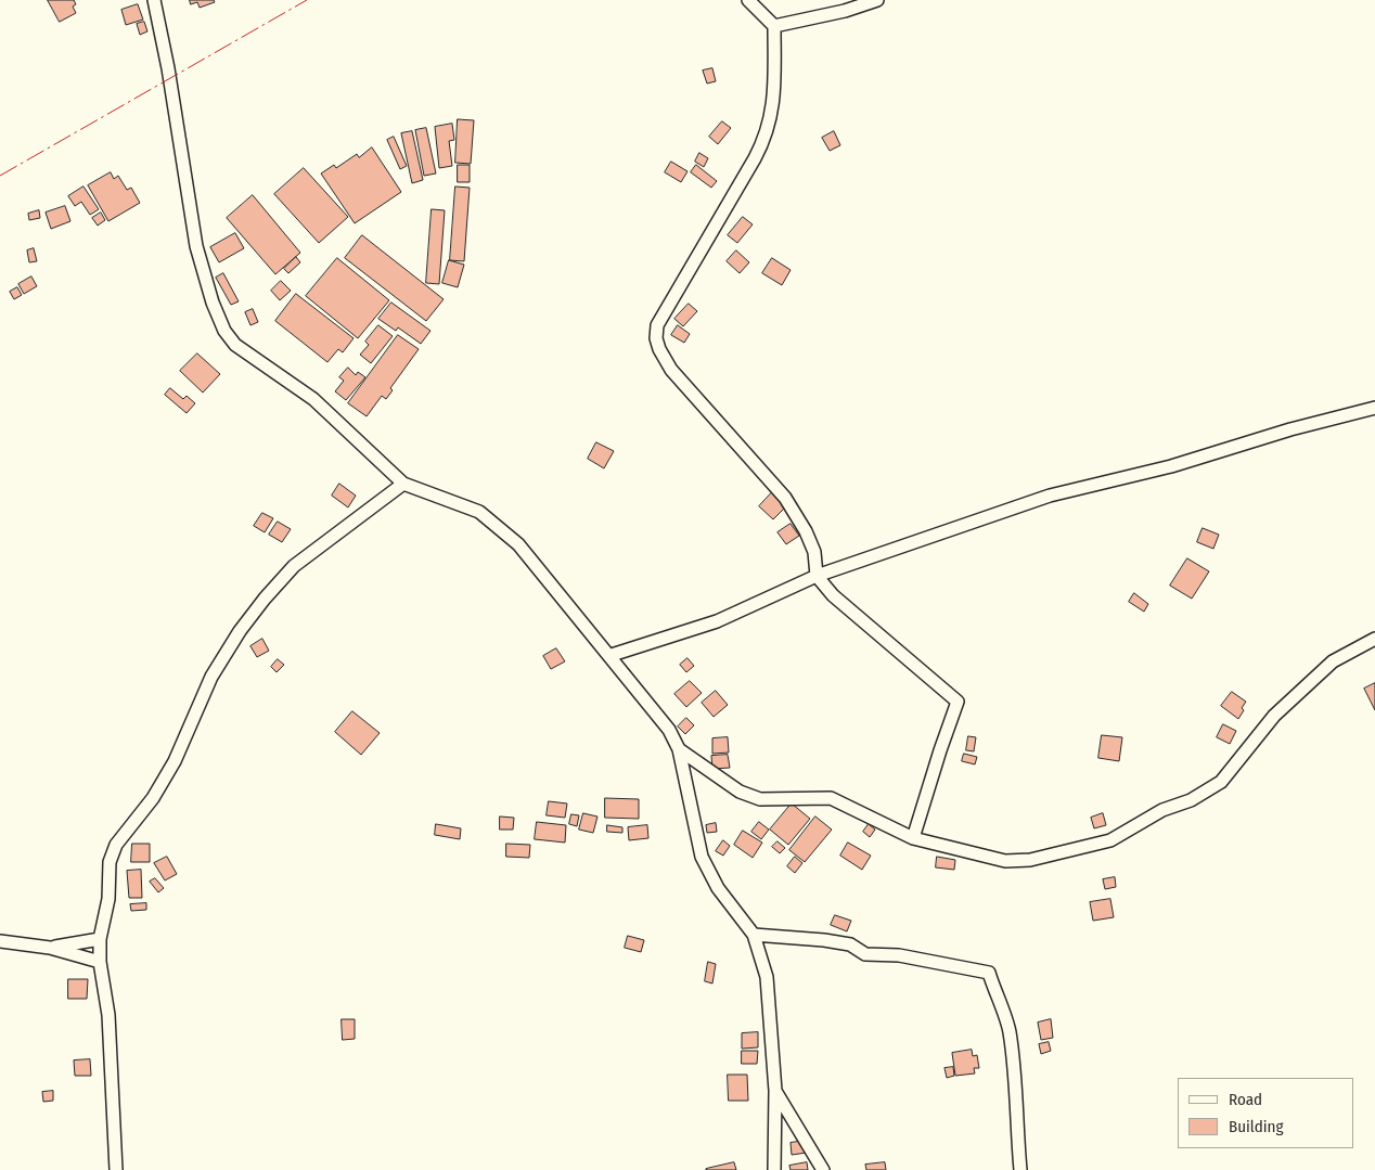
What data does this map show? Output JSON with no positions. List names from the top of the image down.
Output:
{
  "legend": ["Road", "Building"]
}
